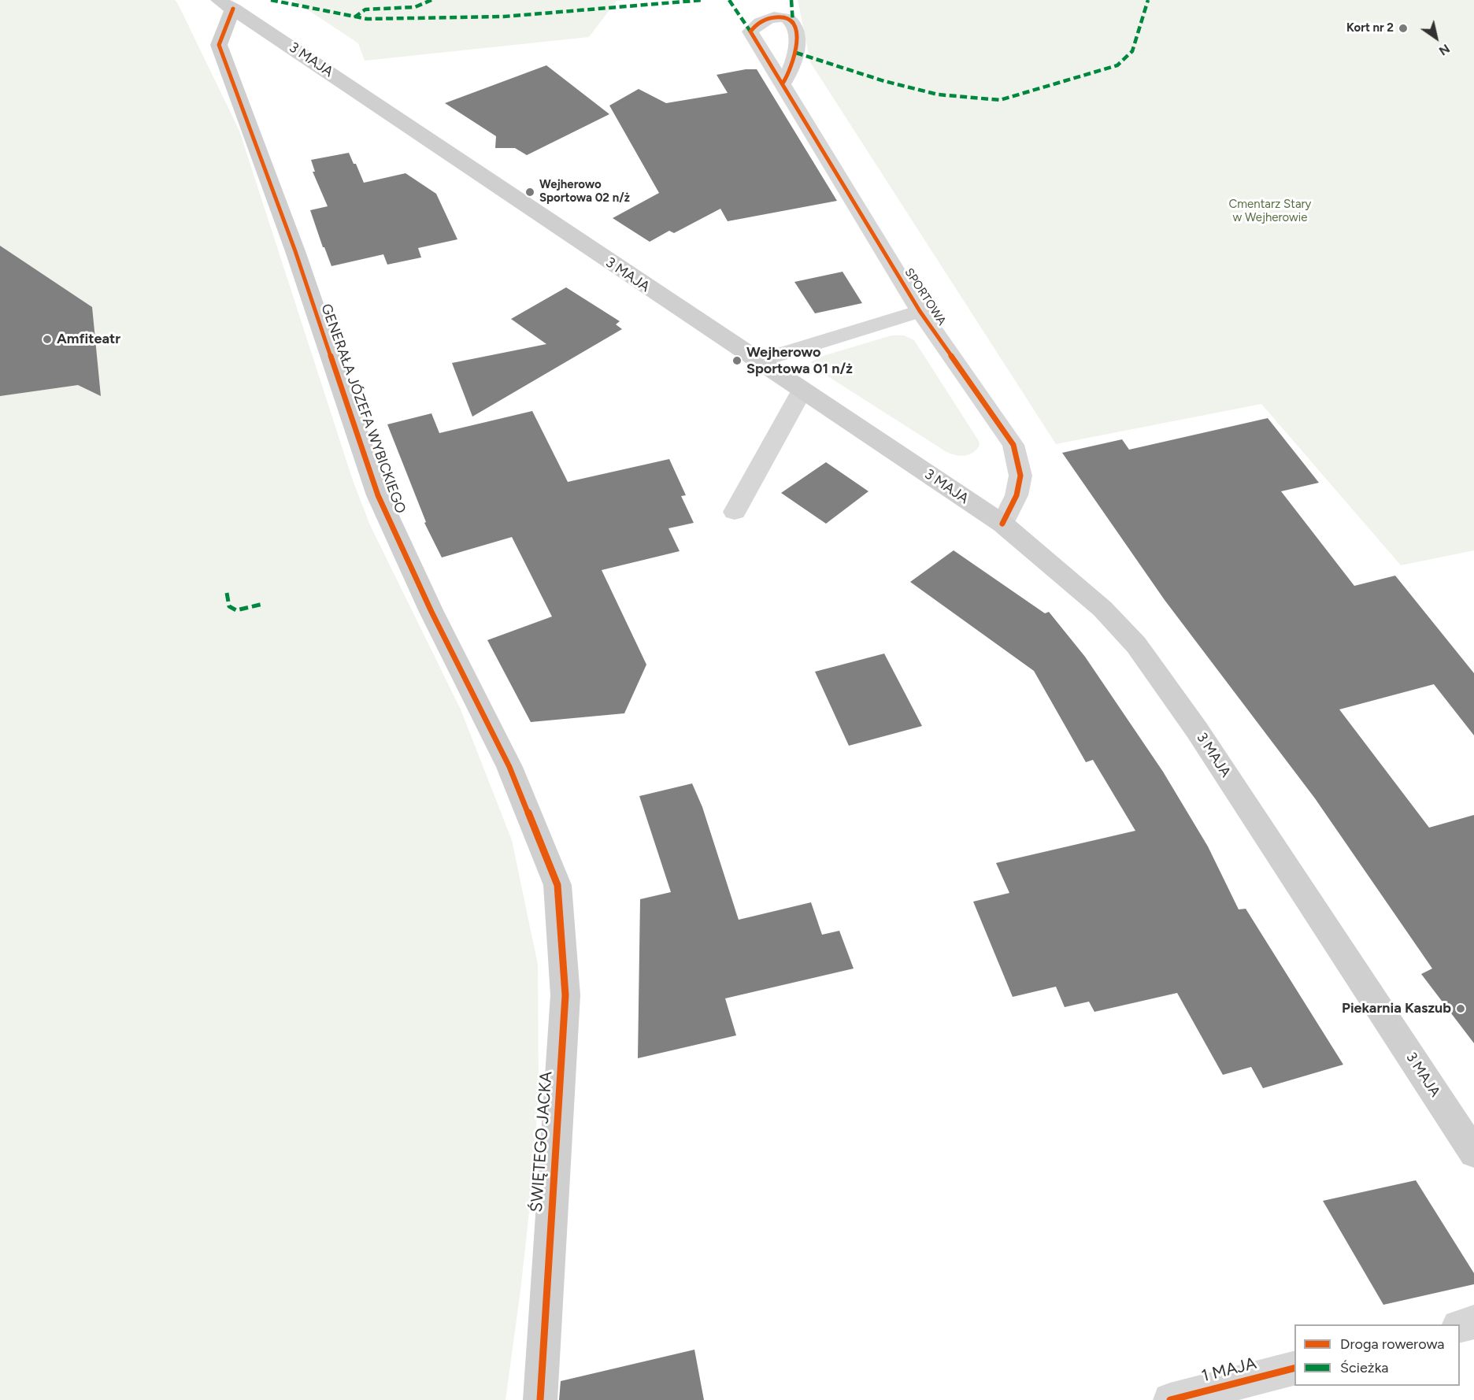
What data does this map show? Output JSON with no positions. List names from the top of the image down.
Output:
{
  "streets": {
    "main road": ["3 MAJA", "GENERAŁA JÓZEFA WYBICKIEGO", "ŚWIĘTEGO JACKA"],
    "street": ["SPORTOWA", "1 MAJA"]
  },
  "crossings": [
    ["3 MAJA", "SPORTOWA"],
    ["3 MAJA", "GENERAŁA JÓZEFA WYBICKIEGO"],
    ["GENERAŁA JÓZEFA WYBICKIEGO", "ŚWIĘTEGO JACKA"]
  ],
  "parks": ["Cmentarz Stary w Wejherowie"],
  "places": [
    "Kort nr 2",
    "Wejherowo Sportowa 02 n/ż",
    "Amfiteatr",
    "Wejherowo Sportowa 01 n/ż",
    "Piekarnia Kaszub"
  ],
  "legend": ["Droga rowerowa", "Ścieżka"],
  "north": "bottom right"
}
